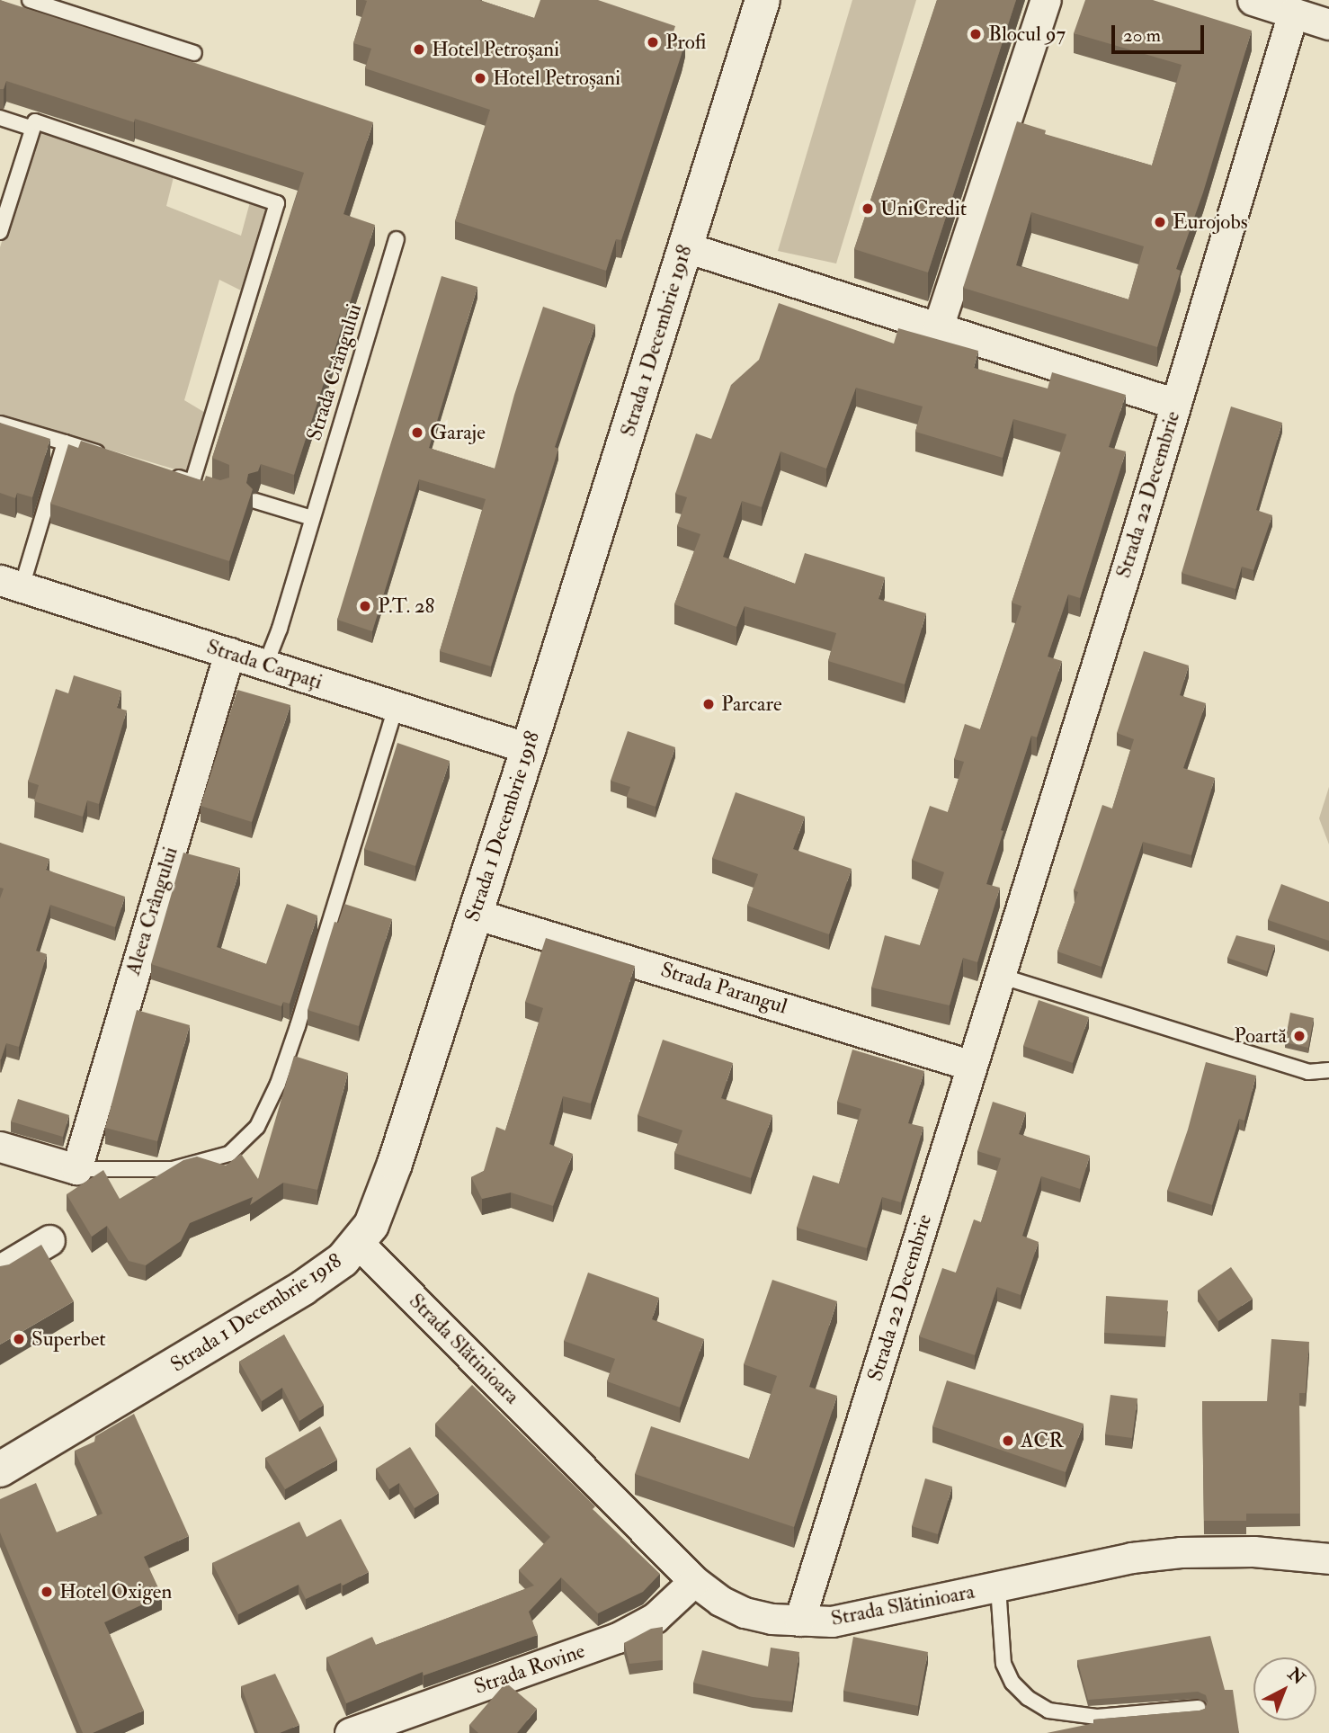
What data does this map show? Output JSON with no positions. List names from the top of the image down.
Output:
{
  "streets": {
    "main road": ["Strada 1 Decembrie 1918"],
    "street": [
      "Strada 22 Decembrie",
      "Strada Carpați",
      "Aleea Crângului",
      "Strada Parangul",
      "Strada Slătinioara",
      "Strada Rovine"
    ],
    "lane": ["Strada Crângului"]
  },
  "crossings": [
    ["Strada 1 Decembrie 1918", "Strada Carpați"],
    ["Strada 1 Decembrie 1918", "Strada Parangul"],
    ["Strada 1 Decembrie 1918", "Strada Slătinioara"],
    ["Strada Crângului", "Strada Carpați"],
    ["Strada 22 Decembrie", "Strada Parangul"],
    ["Strada 22 Decembrie", "Strada Slătinioara"],
    ["Strada Carpați", "Aleea Crângului"],
    ["Strada Slătinioara", "Strada Rovine"]
  ],
  "places": [
    "Blocul 97",
    "Profi",
    "Hotel Petroşani",
    "Hotel Petroșani",
    "UniCredit",
    "Eurojobs",
    "Garaje",
    "P.T. 28",
    "Parcare",
    "Poartă",
    "Superbet",
    "ACR",
    "Hotel Oxigen"
  ],
  "scale_bar": "20 m",
  "north": "top right"
}
